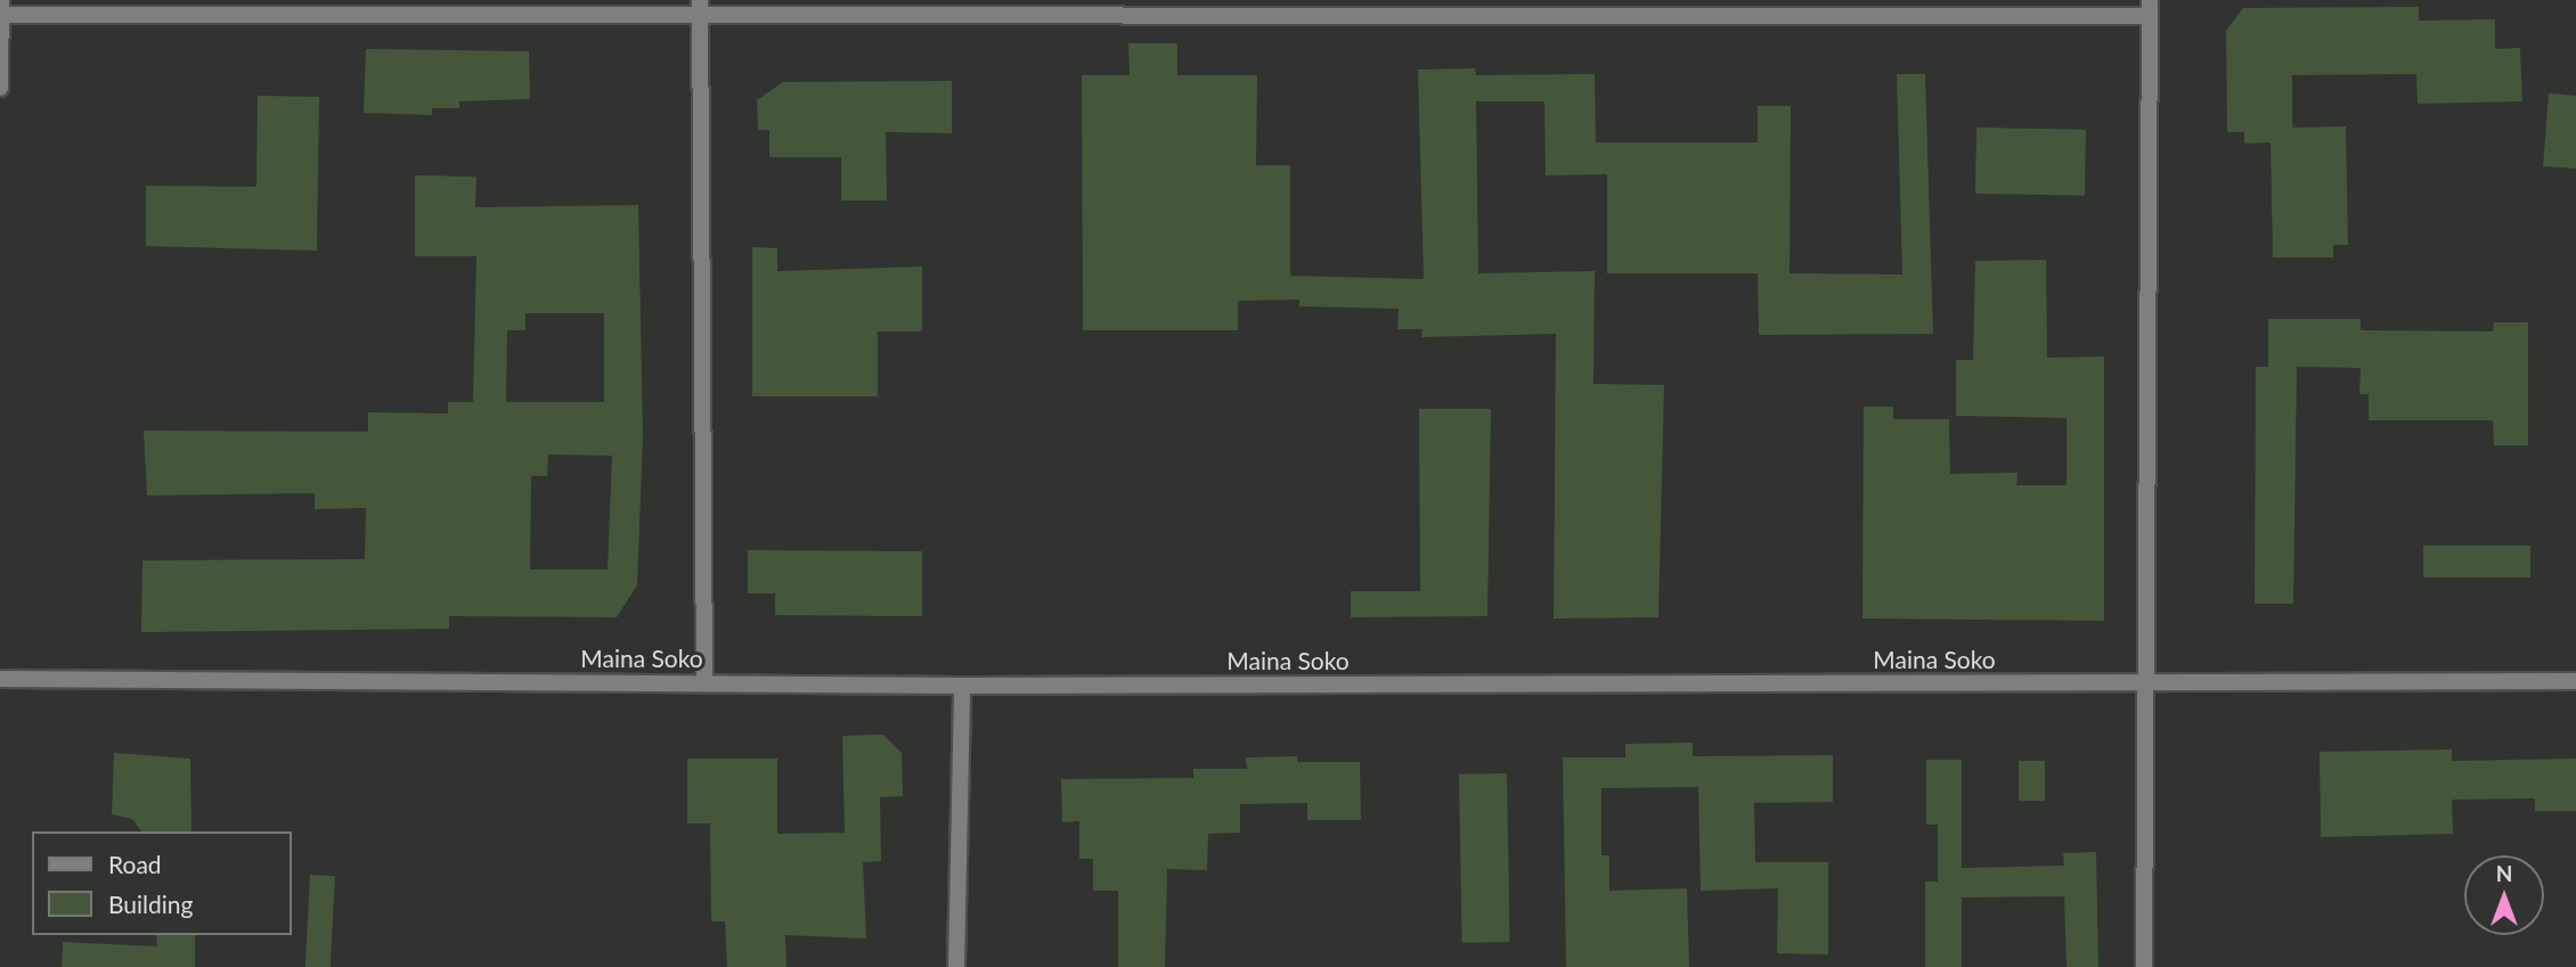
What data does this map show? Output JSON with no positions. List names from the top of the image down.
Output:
{
  "streets": {
    "street": ["Maina Soko"]
  },
  "legend": ["Road", "Building"],
  "north": "top"
}
